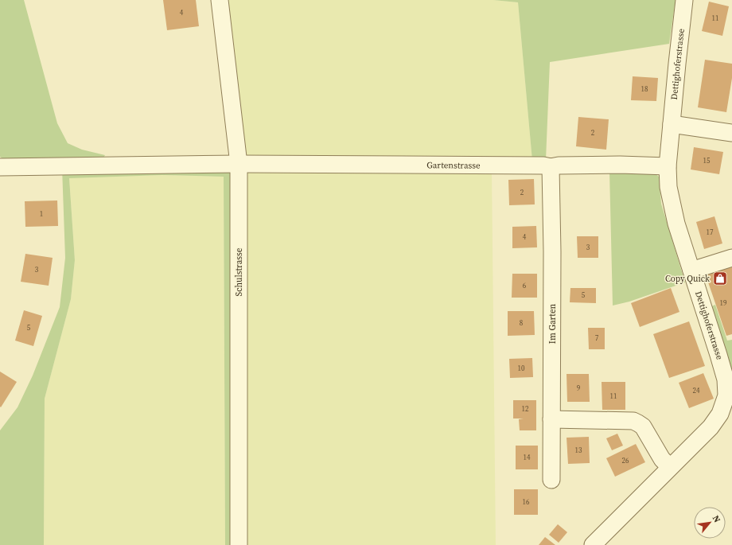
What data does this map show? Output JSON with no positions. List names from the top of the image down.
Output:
{
  "streets": {
    "street": [
      "Dettighoferstrasse",
      "Gartenstrasse",
      "Schulstrasse",
      "Im Garten"
    ]
  },
  "crossings": [
    ["Dettighoferstrasse", "Gartenstrasse"],
    ["Gartenstrasse", "Schulstrasse"],
    ["Gartenstrasse", "Im Garten"]
  ],
  "places": {
    "shop": ["Copy Quick"]
  },
  "house_numbers": [
    "4",
    "11",
    "18",
    "2",
    "15",
    "2",
    "1",
    "17",
    "4",
    "3",
    "3",
    "6",
    "5",
    "19",
    "8",
    "5",
    "7",
    "10",
    "9",
    "24",
    "11",
    "12",
    "13",
    "14",
    "26",
    "16"
  ],
  "north": "top right"
}
